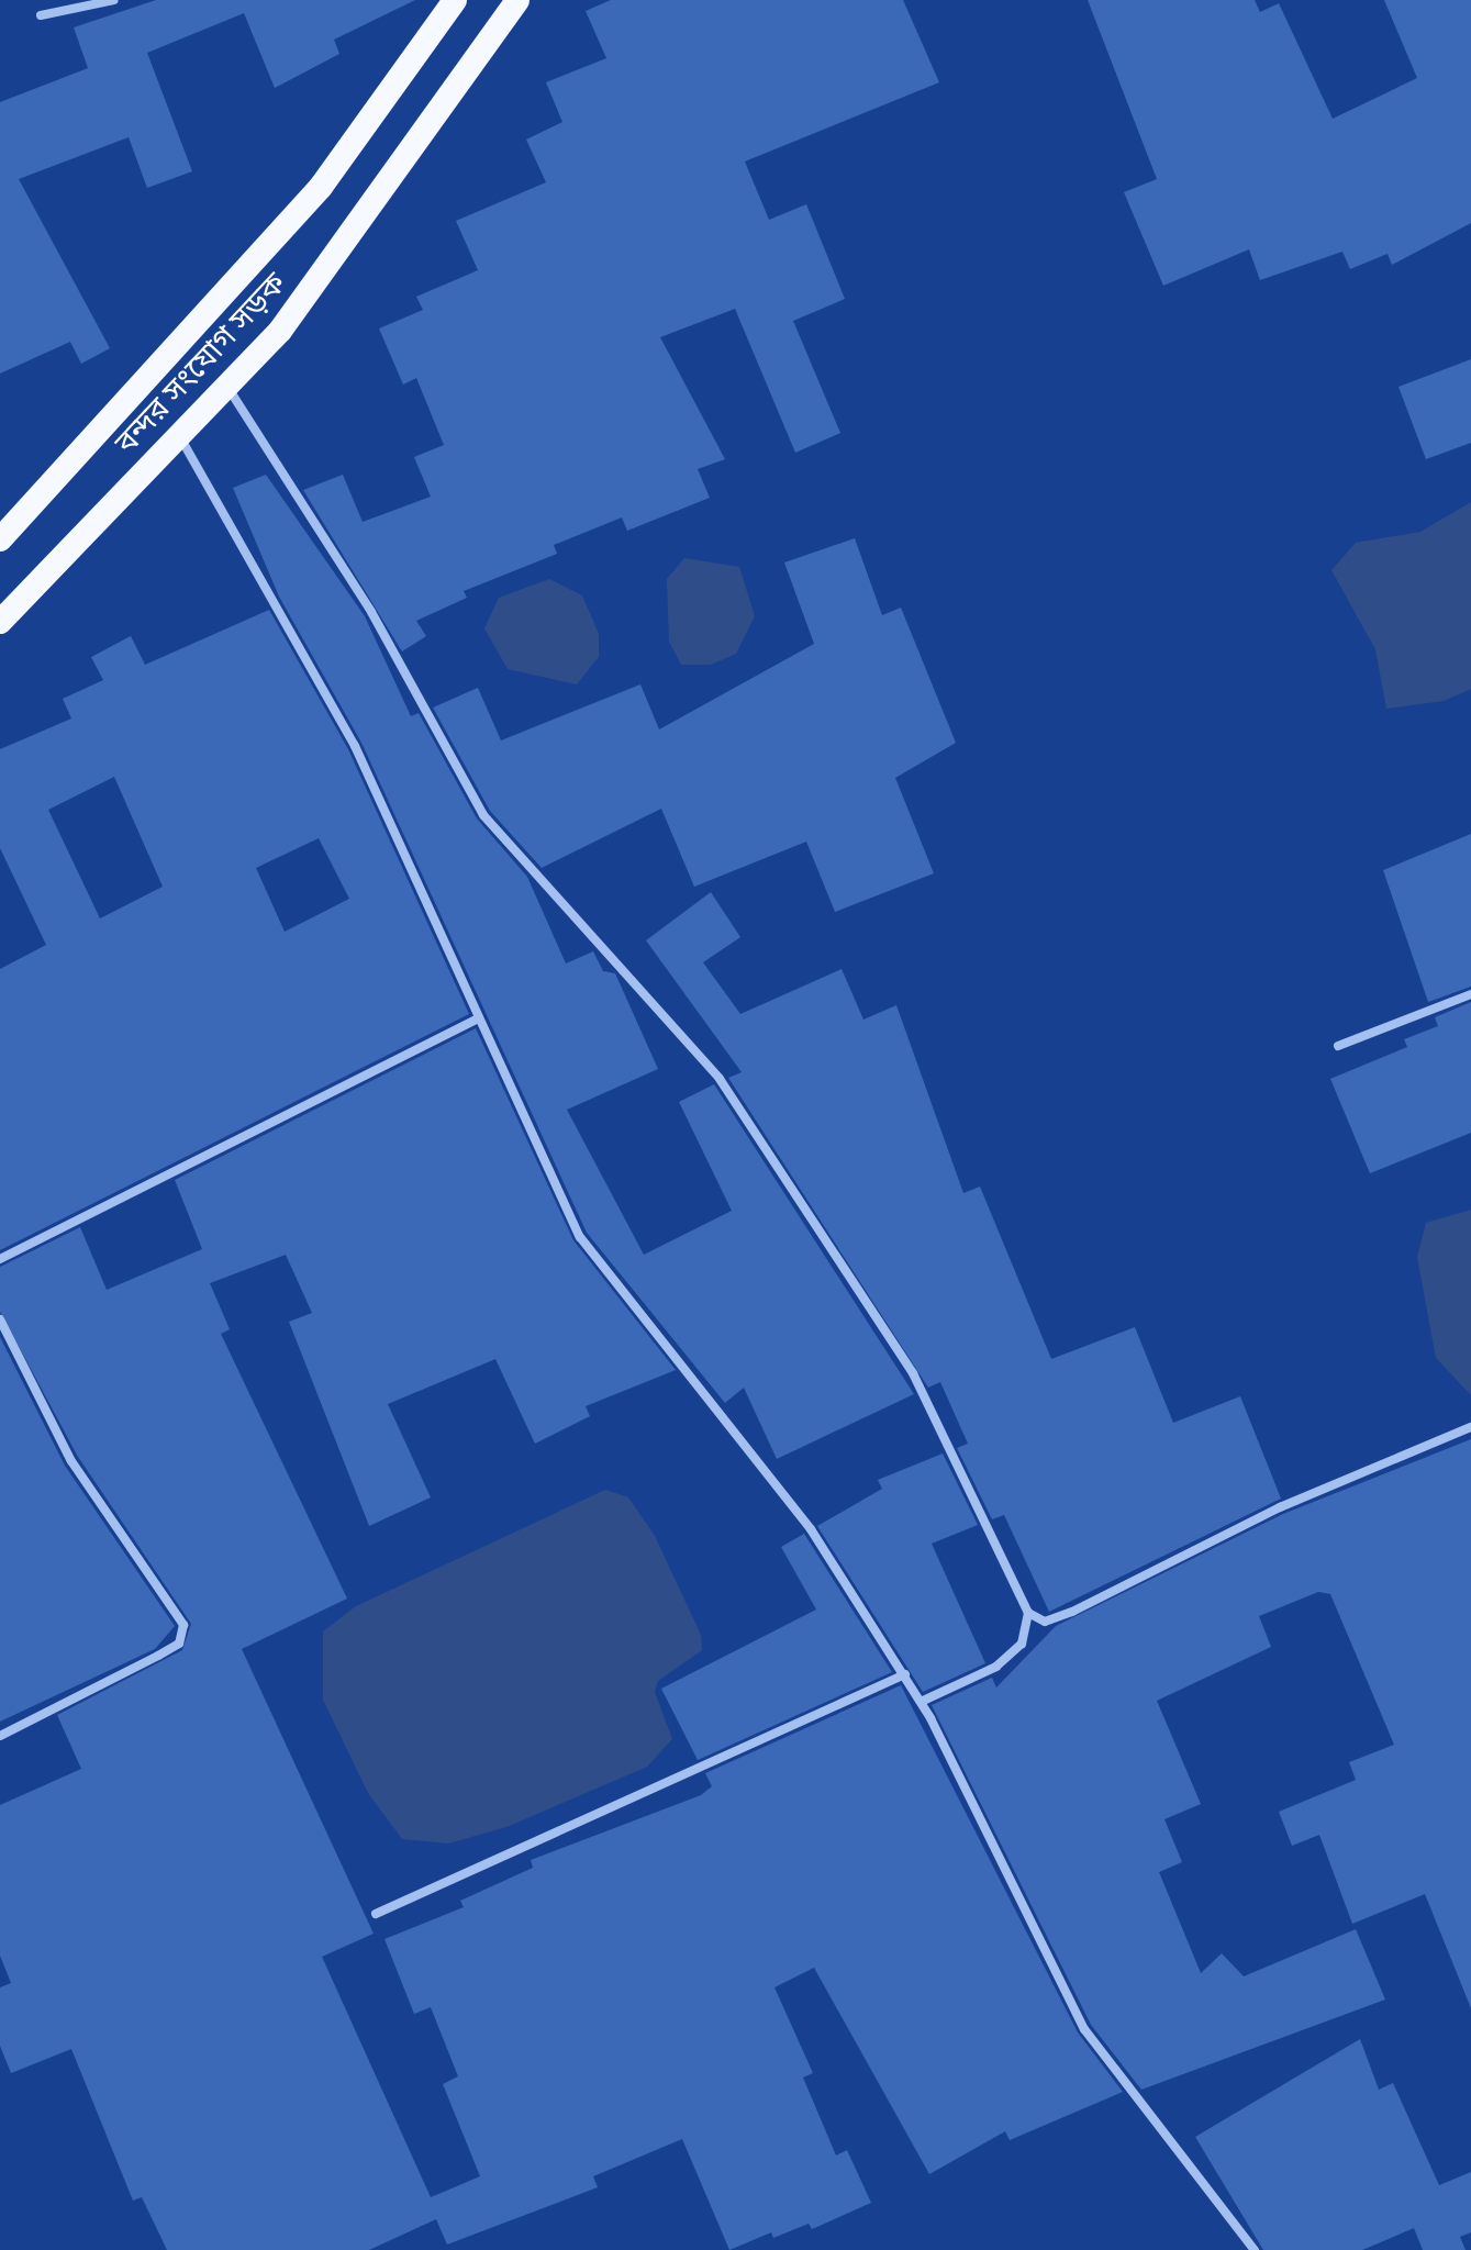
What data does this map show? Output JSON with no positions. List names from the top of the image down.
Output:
{
  "streets": {
    "highway": ["বন্দর সংযোগ সড়ক"]
  }
}
